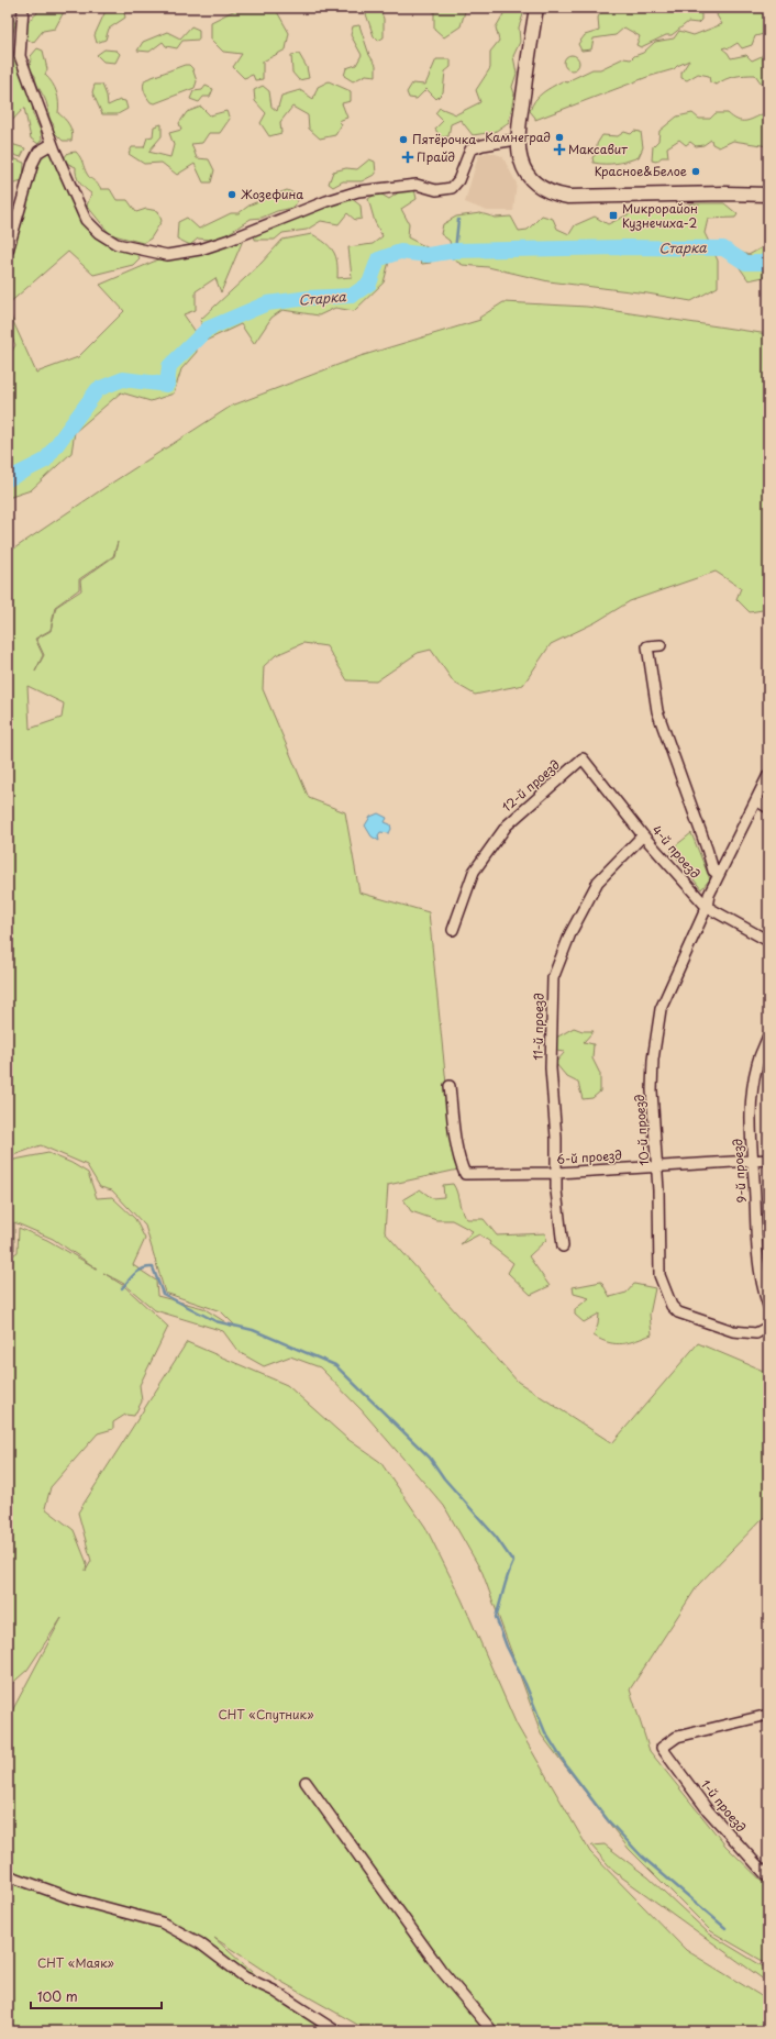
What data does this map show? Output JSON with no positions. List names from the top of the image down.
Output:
{
  "streets": {
    "street": [
      "12-й проезд",
      "4-й проезд",
      "11-й проезд",
      "10-й проезд",
      "6-й проезд",
      "9-й проезд",
      "1-й проезд"
    ]
  },
  "crossings": [
    ["12-й проезд", "4-й проезд"],
    ["4-й проезд", "11-й проезд"],
    ["4-й проезд", "10-й проезд"],
    ["11-й проезд", "6-й проезд"],
    ["10-й проезд", "6-й проезд"],
    ["6-й проезд", "9-й проезд"]
  ],
  "water": ["Старка"],
  "parks": ["СНТ «Спутник»", "СНТ «Маяк»"],
  "places": {
    "other": [
      "Камнеград",
      "Пятёрочка",
      "Красное&Белое",
      "Жозефина"
    ],
    "health": ["Максавит", "Прайд"],
    "transit": ["Микрорайон Кузнечиха-2"]
  },
  "scale_bar": "100 m"
}
